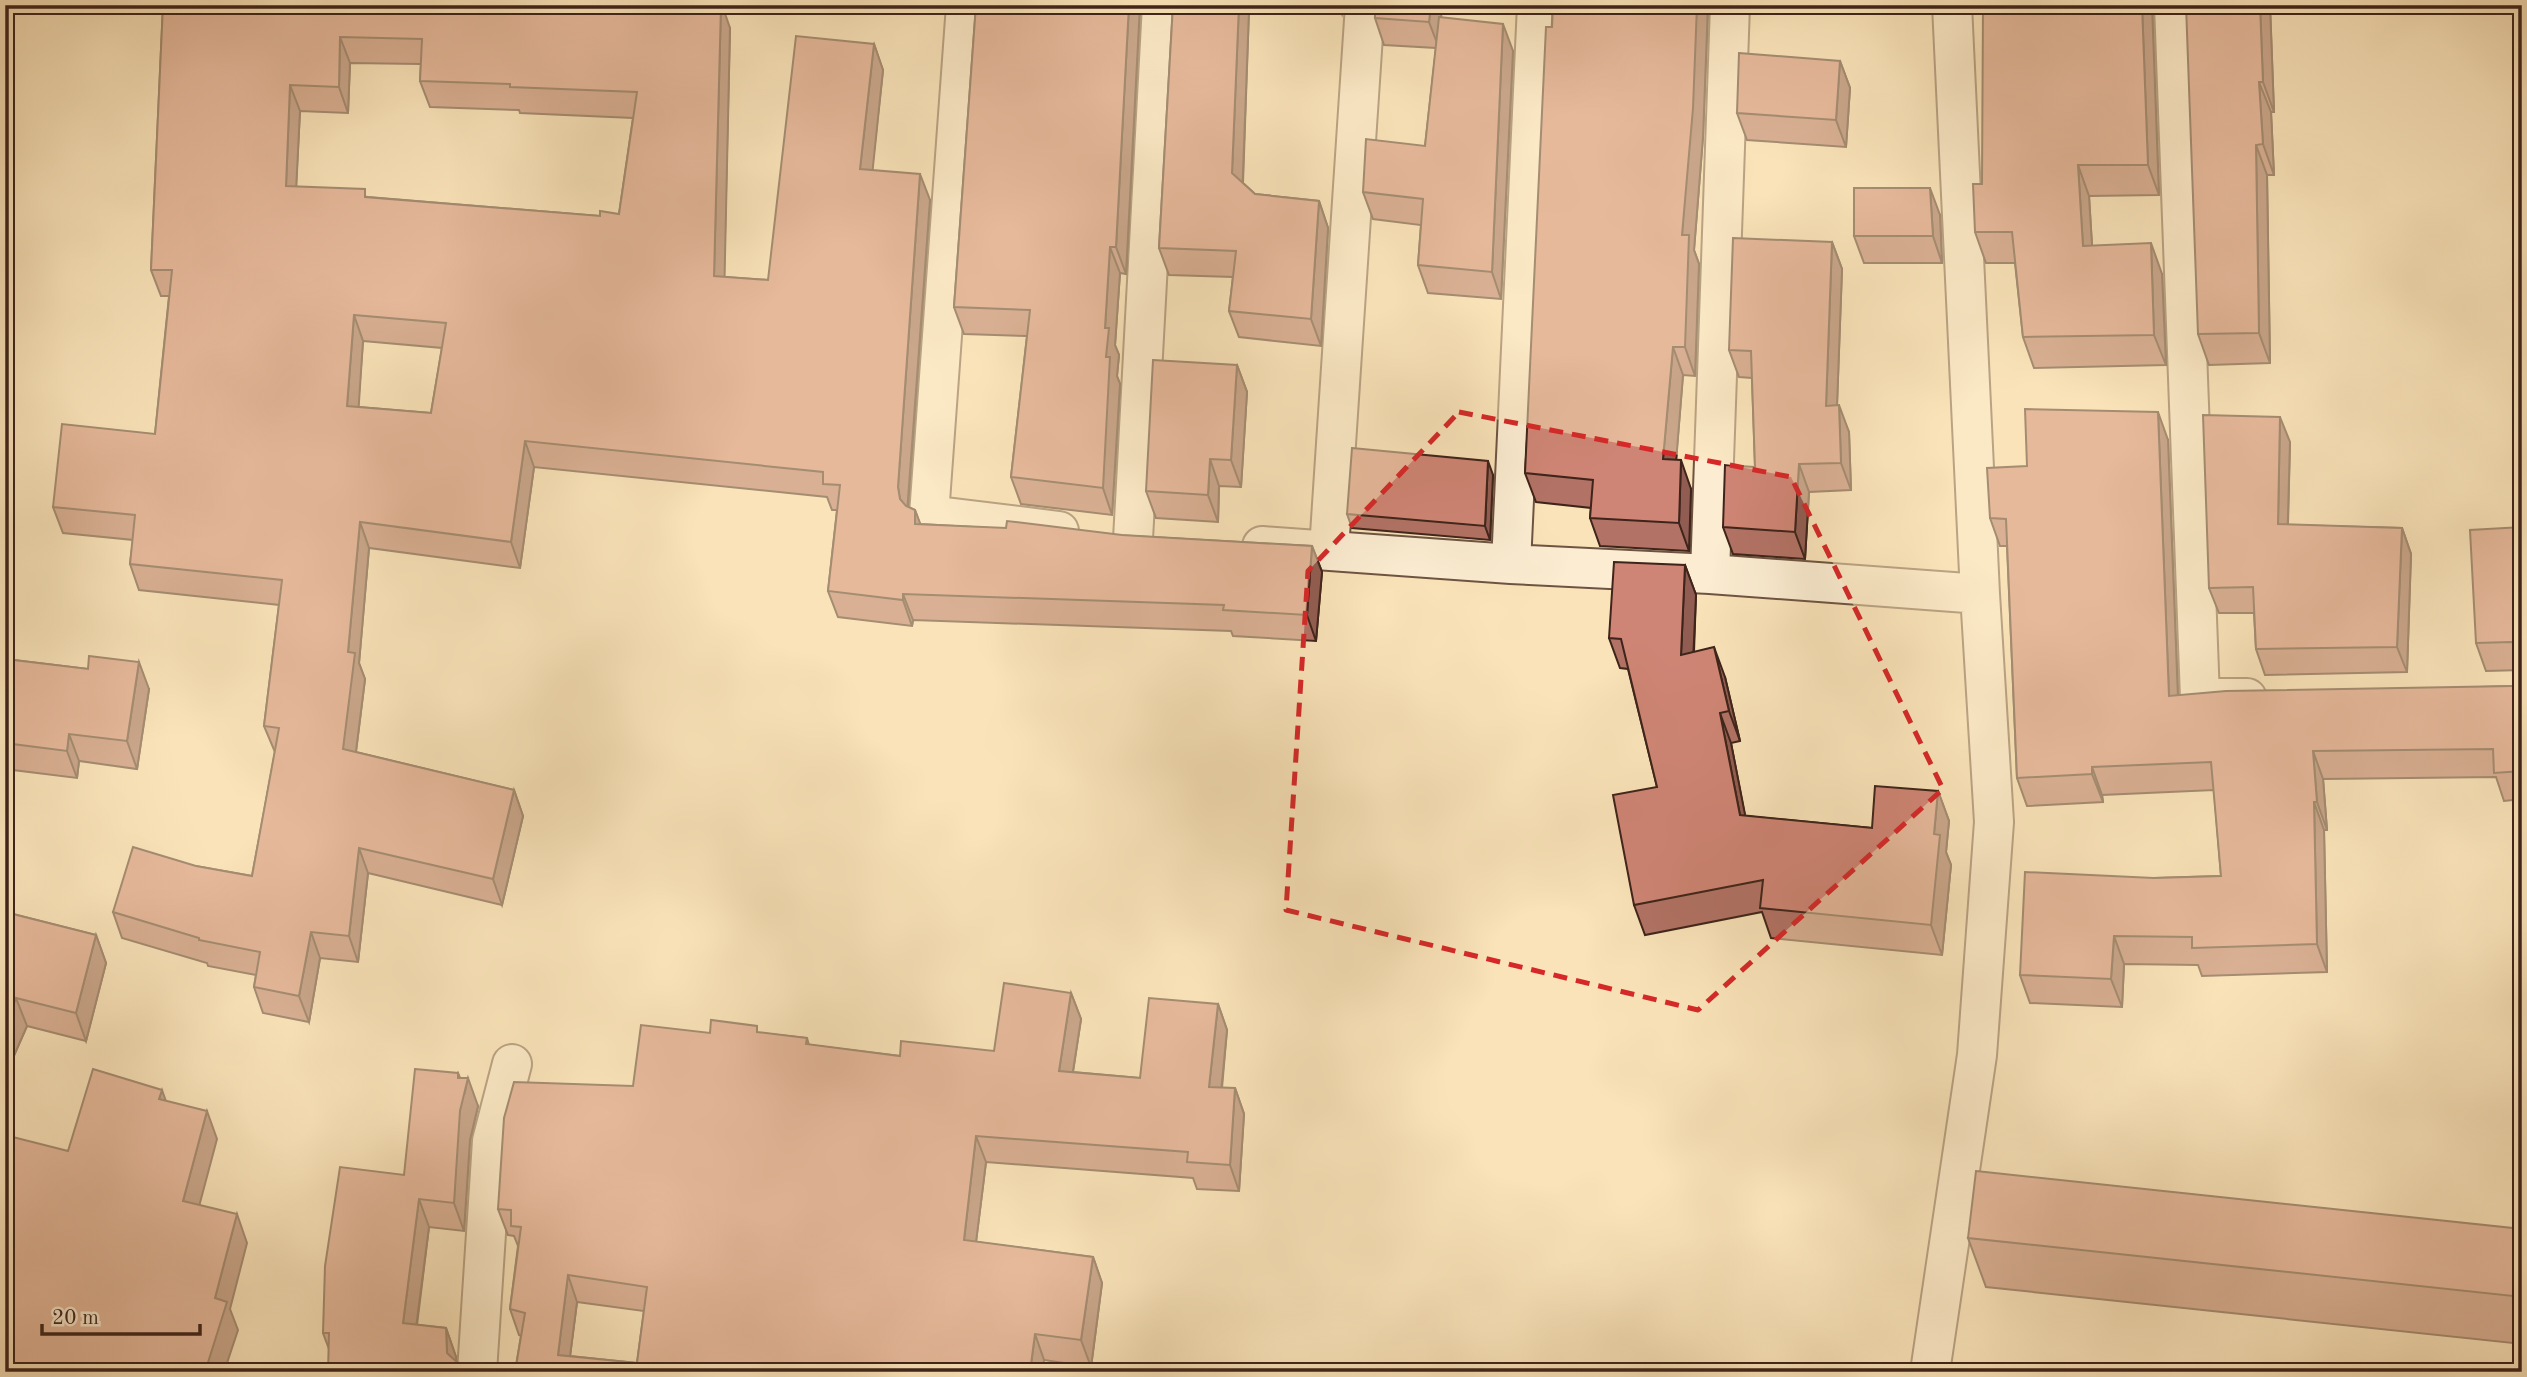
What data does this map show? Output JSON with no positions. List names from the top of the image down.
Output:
{
  "scale_bar": "20 m"
}
